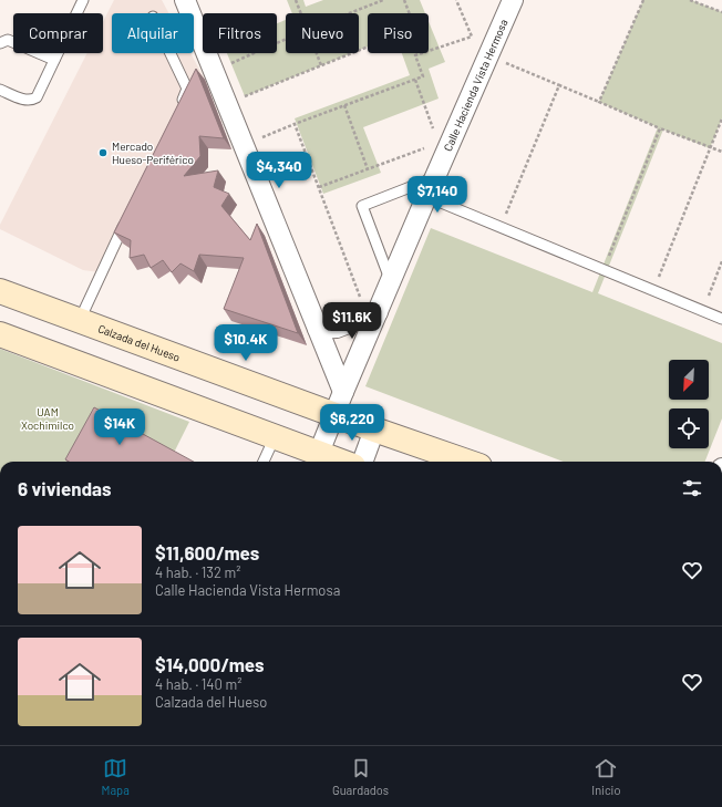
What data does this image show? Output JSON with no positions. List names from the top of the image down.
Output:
{
  "streets": {
    "main road": ["Calzada del Hueso"],
    "street": ["Calle Hacienda Vista Hermosa"]
  },
  "crossings": [
    ["Calle Hacienda Vista Hermosa", "Calzada del Hueso"]
  ],
  "parks": ["UAM Xochimilco"],
  "places": ["Mercado Hueso-Periférico"],
  "north": "bottom left",
  "page": {
    "chip": [
      "Comprar",
      "Alquilar",
      "Filtros",
      "Nuevo",
      "Piso"
    ],
    "price": [
      "$4,340",
      "$7,140",
      "$11.6K",
      "$10.4K",
      "$6,220",
      "$14K"
    ],
    "heading": "6 viviendas",
    "list": [
      {
        "name": "$11,600/mes",
        "note": "4 hab. · 132 m² · Calle Hacienda Vista Hermosa"
      },
      {
        "name": "$14,000/mes",
        "note": "4 hab. · 140 m² · Calzada del Hueso"
      }
    ],
    "tabs": ["Mapa", "Guardados", "Inicio"]
  }
}
